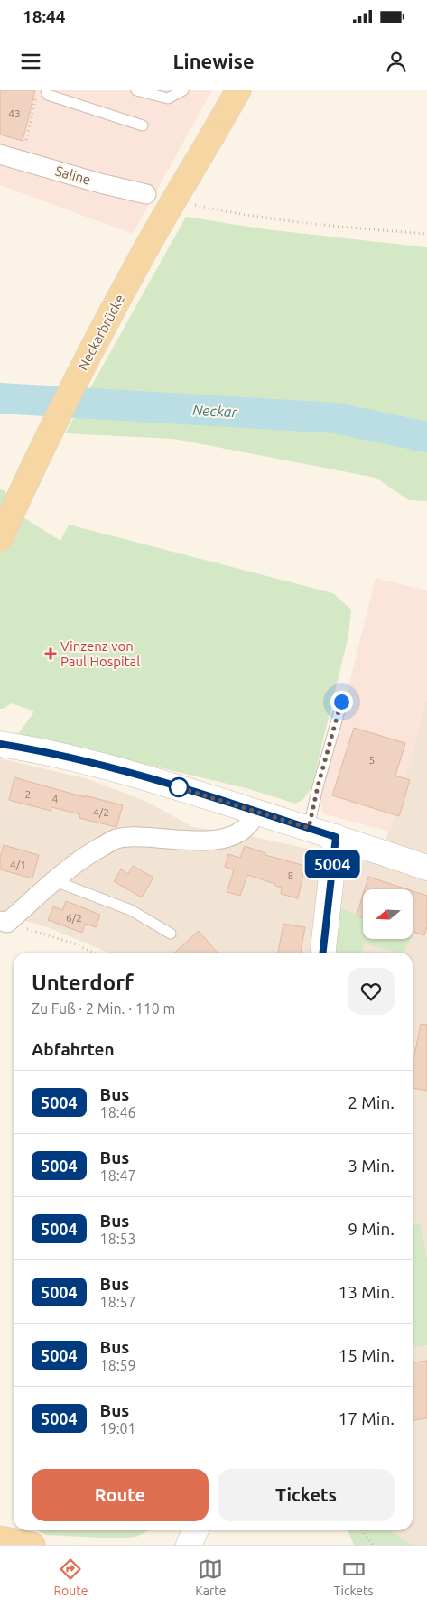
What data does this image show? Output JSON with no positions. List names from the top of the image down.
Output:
{
  "streets": {
    "main road": ["Neckarbrücke"],
    "street": ["Saline"]
  },
  "water": ["Neckar"],
  "places": {
    "health": ["Vinzenz von Paul Hospital"]
  },
  "lines": ["bus line 5004"],
  "house_numbers": [
    "43",
    "5",
    "2",
    "4",
    "4/2",
    "4/1",
    "8",
    "6/2"
  ],
  "north": "left",
  "page": {
    "status": "18:44",
    "header": "Linewise",
    "on_map": "5004",
    "heading": [
      ["Unterdorf", "Zu Fuß · 2 Min. · 110 m"],
      "Abfahrten"
    ],
    "list": [
      {
        "mark": "5004",
        "name": "Bus",
        "note": "18:46",
        "value": "2 Min."
      },
      {
        "mark": "5004",
        "name": "Bus",
        "note": "18:47",
        "value": "3 Min."
      },
      {
        "mark": "5004",
        "name": "Bus",
        "note": "18:53",
        "value": "9 Min."
      },
      {
        "mark": "5004",
        "name": "Bus",
        "note": "18:57",
        "value": "13 Min."
      },
      {
        "mark": "5004",
        "name": "Bus",
        "note": "18:59",
        "value": "15 Min."
      },
      {
        "mark": "5004",
        "name": "Bus",
        "note": "19:01",
        "value": "17 Min."
      }
    ],
    "buttons": ["Route", "Tickets"],
    "tabs": ["Route", "Karte", "Tickets"]
  }
}
